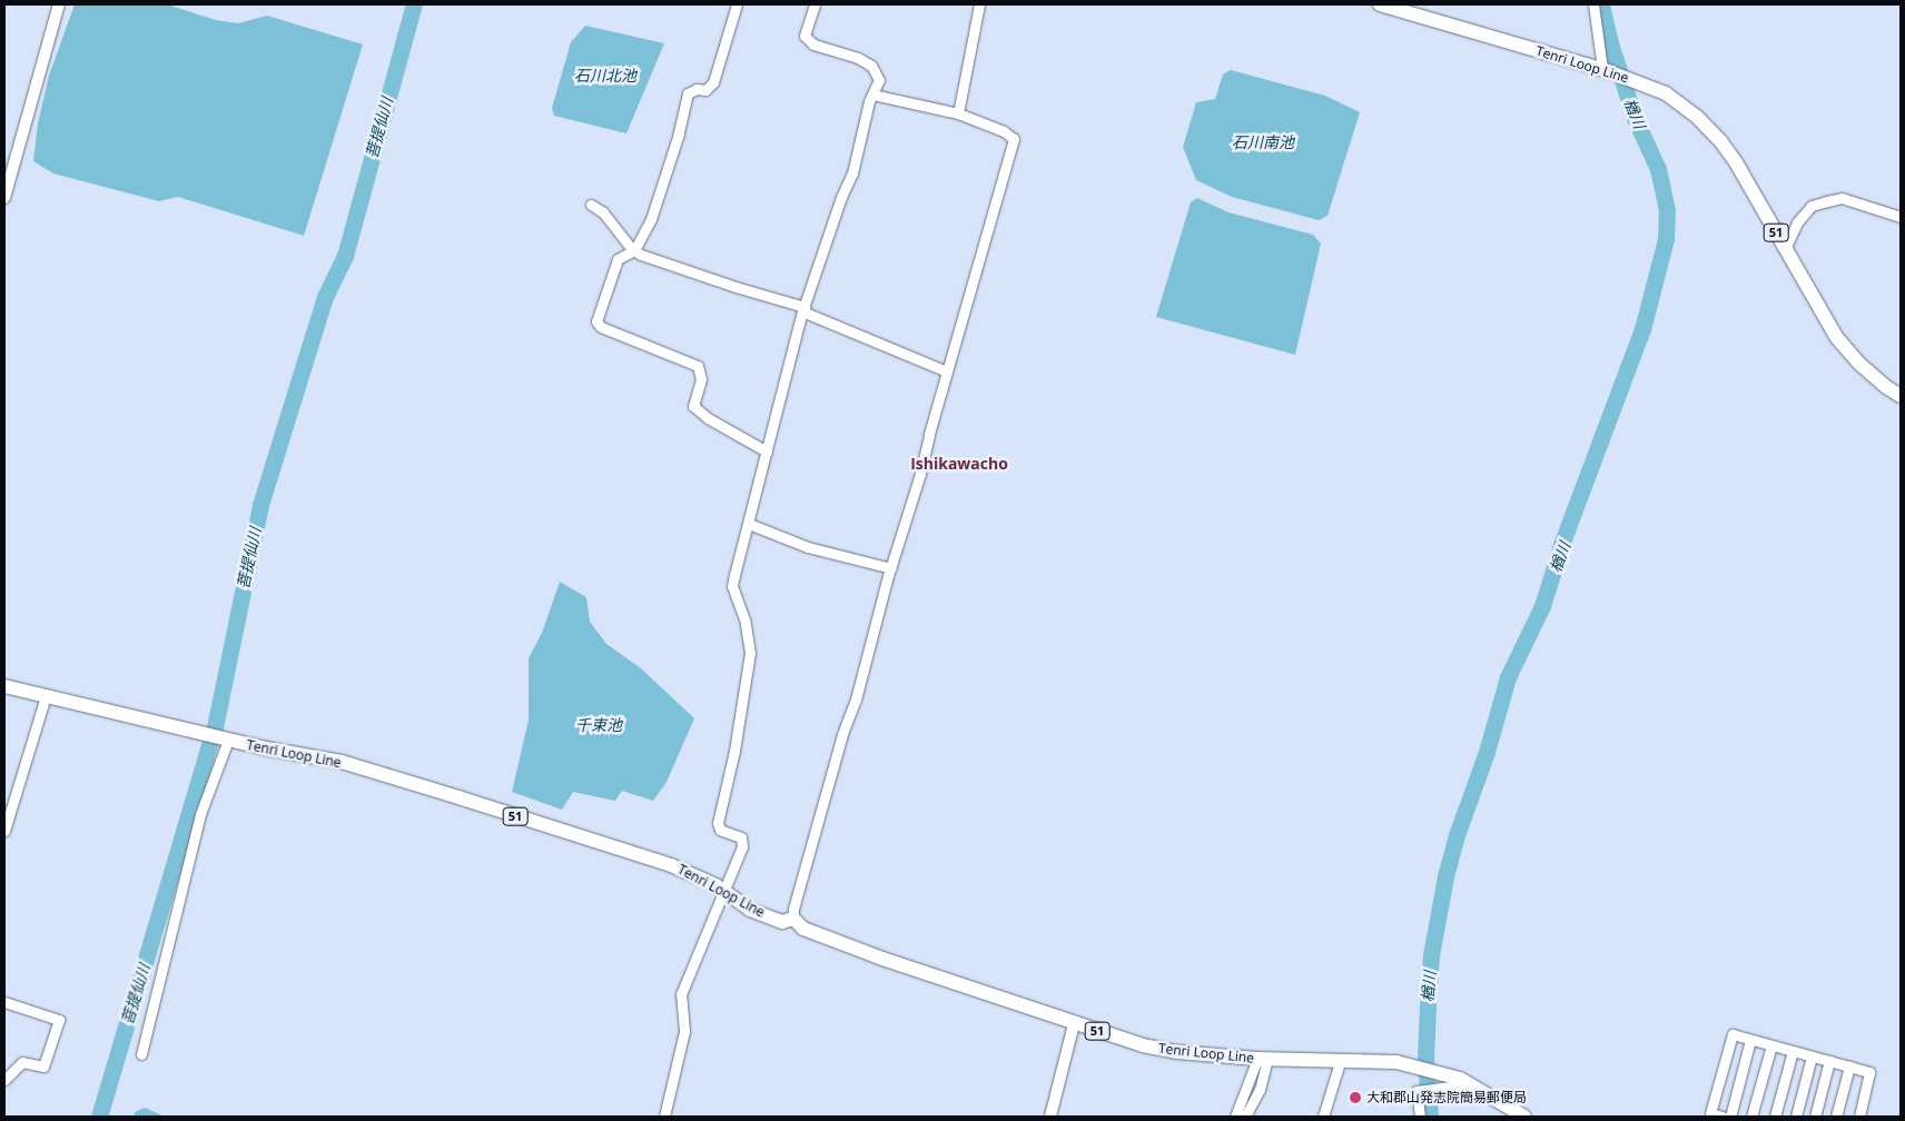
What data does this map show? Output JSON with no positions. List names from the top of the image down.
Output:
{
  "streets": {
    "main road": ["Tenri Loop Line", "51"]
  },
  "districts": ["Ishikawacho"],
  "water": [
    "石川北池",
    "楢川",
    "菩提仙川",
    "石川南池",
    "千束池"
  ],
  "places": ["大和郡山発志院簡易郵便局"]
}
